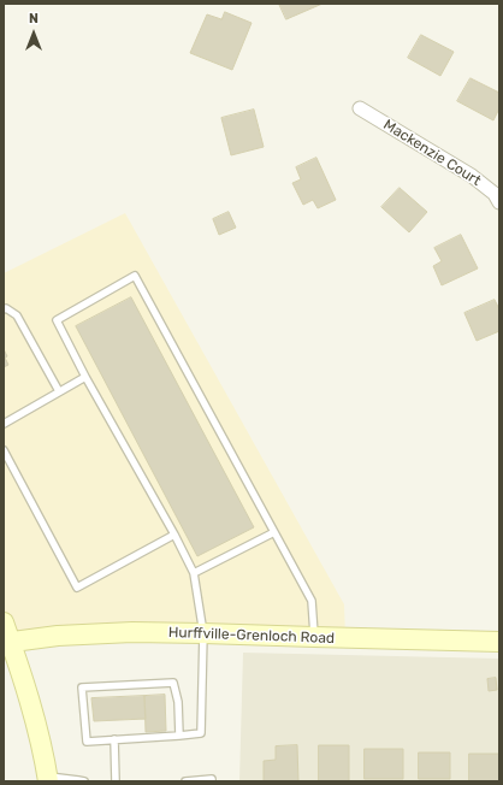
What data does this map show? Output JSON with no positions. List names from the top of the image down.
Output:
{
  "streets": {
    "main road": ["Hurffville-Grenloch Road"],
    "street": ["Mackenzie Court"]
  },
  "north": "top"
}
